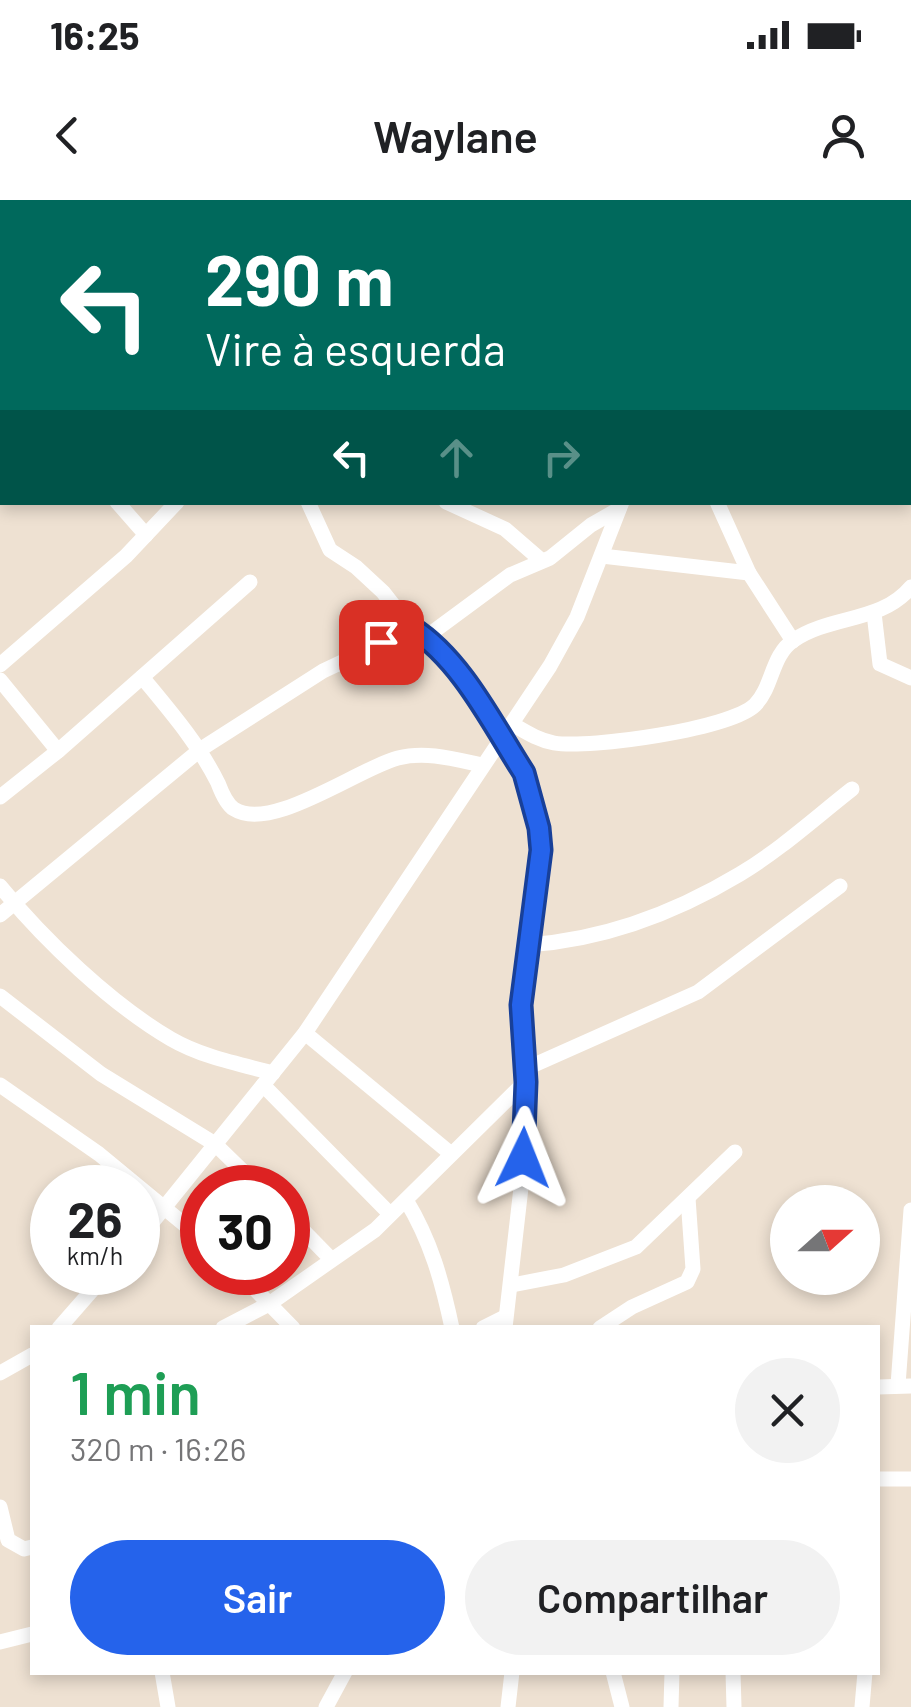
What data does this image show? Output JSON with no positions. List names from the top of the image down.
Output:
{
  "north": "right",
  "page": {
    "status": "16:25",
    "header": "Waylane",
    "turn": ["290 m", "Vire à esquerda"],
    "speed": "26 km/h",
    "limit": "30",
    "heading": ["1 min", "320 m · 16:26"],
    "buttons": ["Sair", "Compartilhar"]
  }
}
